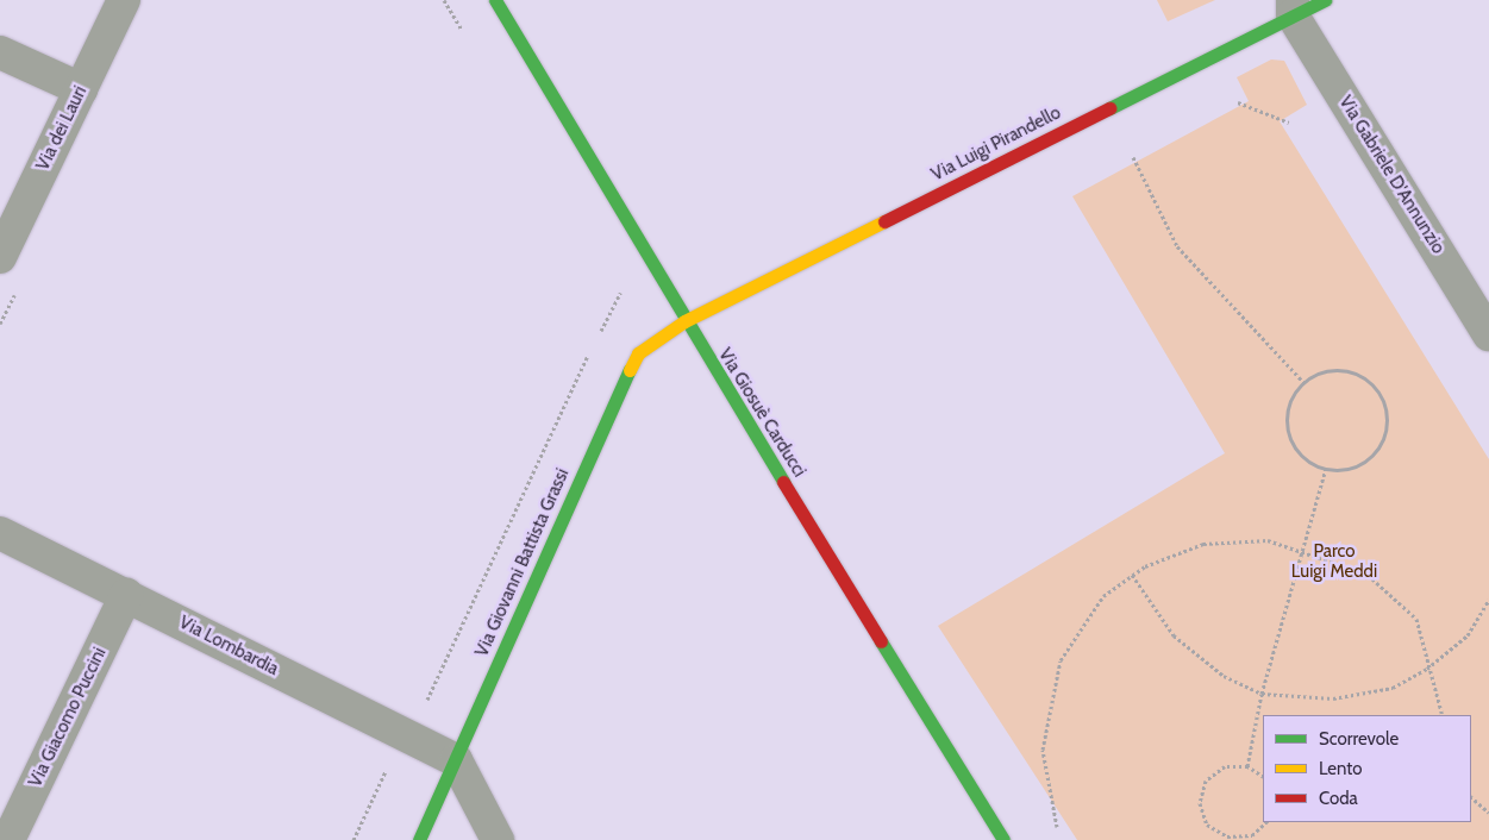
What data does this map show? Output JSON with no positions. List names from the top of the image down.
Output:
{
  "streets": {
    "street": [
      "Via dei Lauri",
      "Via Luigi Pirandello",
      "Via Gabriele D'Annunzio",
      "Via Giosuè Carducci",
      "Via Giovanni Battista Grassi",
      "Via Lombardia",
      "Via Giacomo Puccini"
    ]
  },
  "crossings": [
    ["Via Luigi Pirandello", "Via Gabriele D'Annunzio"],
    ["Via Luigi Pirandello", "Via Giosuè Carducci"],
    ["Via Luigi Pirandello", "Via Giovanni Battista Grassi"],
    ["Via Giosuè Carducci", "Via Giovanni Battista Grassi"],
    ["Via Giovanni Battista Grassi", "Via Lombardia"],
    ["Via Lombardia", "Via Giacomo Puccini"]
  ],
  "parks": ["Parco Luigi Meddi"],
  "legend": ["Scorrevole", "Lento", "Coda"]
}
